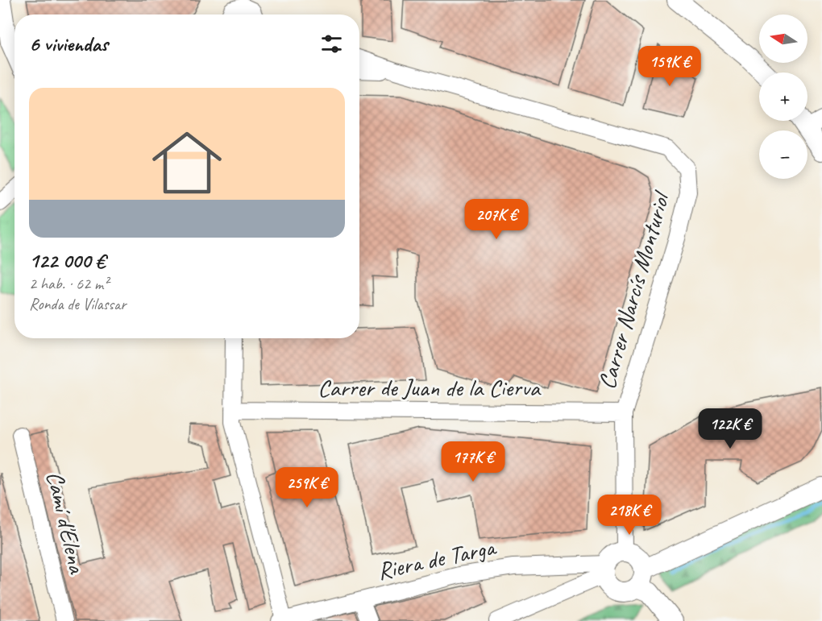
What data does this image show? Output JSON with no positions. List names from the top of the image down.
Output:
{
  "streets": {
    "street": [
      "Carrer Narcís Monturiol",
      "Carrer de Juan de la Cierva",
      "Camí d'Elena",
      "Riera de Targa"
    ]
  },
  "crossings": [
    ["Carrer Narcís Monturiol", "Carrer de Juan de la Cierva"],
    ["Carrer Narcís Monturiol", "Riera de Targa"]
  ],
  "north": "left",
  "page": {
    "map_buttons": ["+", "−"],
    "heading": "6 viviendas",
    "price": [
      "159K €",
      "207K €",
      "122K €",
      "177K €",
      "259K €",
      "218K €"
    ],
    "list": [
      {
        "name": "122 000 €",
        "note": "2 hab. · 62 m² · Ronda de Vilassar"
      }
    ]
  }
}
